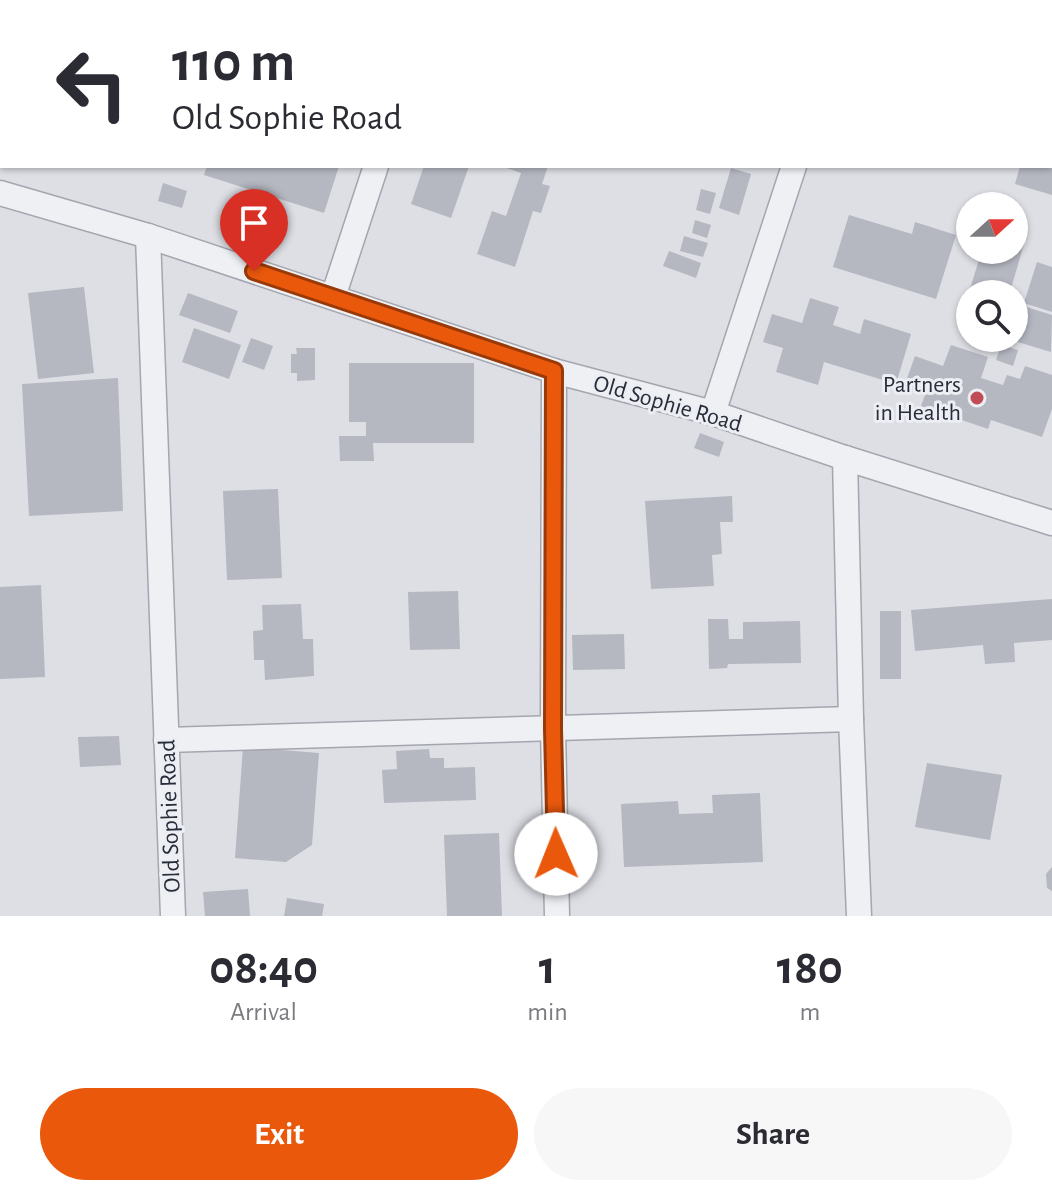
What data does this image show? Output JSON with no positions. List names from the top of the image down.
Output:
{
  "streets": {
    "street": ["Old Sophie Road"]
  },
  "places": ["Partners in Health"],
  "north": "right",
  "page": {
    "turn": ["110 m", "Old Sophie Road"],
    "eta": [
      "08:40",
      "Arrival",
      "1",
      "min",
      "180",
      "m"
    ],
    "buttons": ["Exit", "Share"]
  }
}
